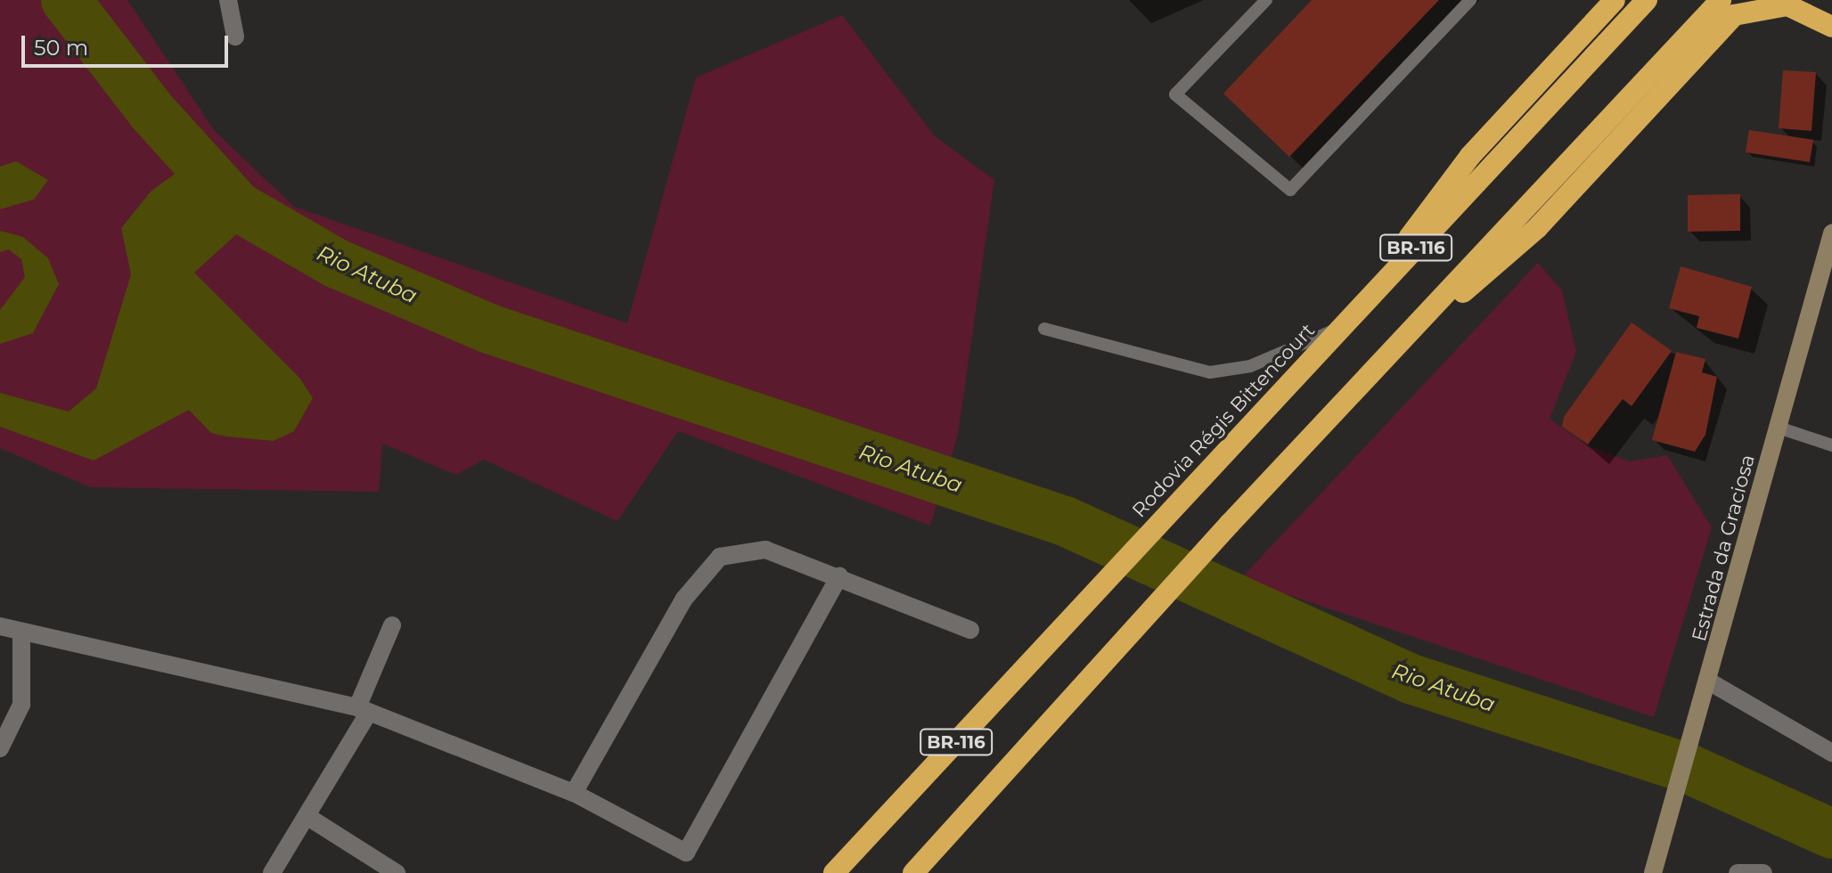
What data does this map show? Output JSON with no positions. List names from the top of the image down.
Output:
{
  "streets": {
    "highway": ["BR-116", "Rodovia Régis Bittencourt"],
    "main road": ["Estrada da Graciosa"]
  },
  "water": ["Rio Atuba"],
  "scale_bar": "50 m"
}
